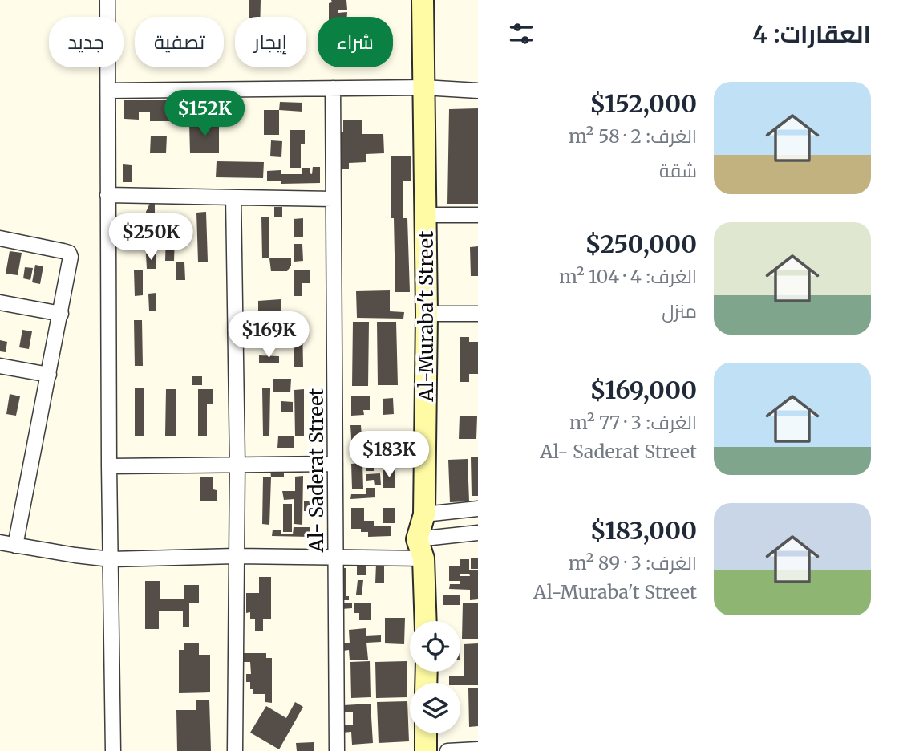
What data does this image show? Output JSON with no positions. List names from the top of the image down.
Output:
{
  "streets": {
    "main road": ["Al-Muraba't Street"],
    "street": ["Al- Saderat Street"]
  },
  "page": {
    "heading": "العقارات: 4",
    "chip": [
      "شراء",
      "إيجار",
      "تصفية",
      "جديد"
    ],
    "list": [
      {
        "name": "$152,000",
        "note": "الغرف: 2 · 58 m² · شقة"
      },
      {
        "name": "$250,000",
        "note": "الغرف: 4 · 104 m² · منزل"
      },
      {
        "name": "$169,000",
        "note": "الغرف: 3 · 77 m² · Al- Saderat Street"
      },
      {
        "name": "$183,000",
        "note": "الغرف: 3 · 89 m² · Al-Muraba't Street"
      }
    ],
    "price": [
      "$152K",
      "$250K",
      "$169K",
      "$183K"
    ]
  }
}
